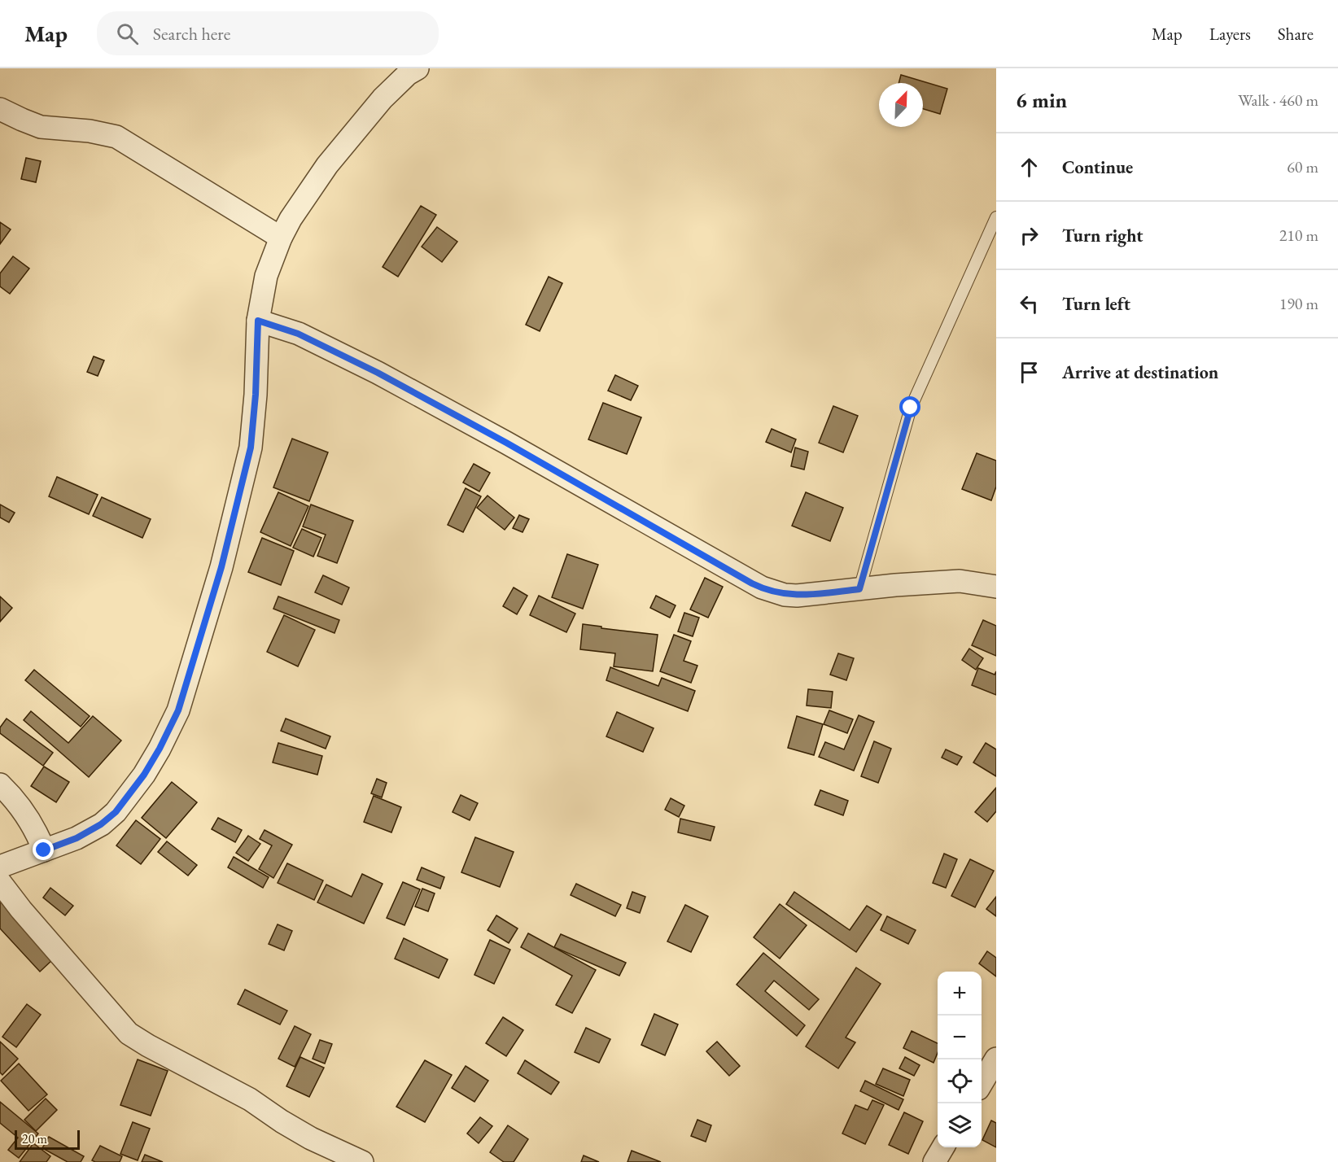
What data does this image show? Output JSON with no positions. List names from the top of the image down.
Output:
{
  "scale_bar": "20 m",
  "north": "top right",
  "page": {
    "header": "Map",
    "search": "Search here",
    "nav": ["Map", "Layers", "Share"],
    "heading": ["6 min", "Walk · 460 m"],
    "list": [
      ["Continue", "60 m"],
      ["Turn right", "210 m"],
      ["Turn left", "190 m"],
      "Arrive at destination"
    ],
    "map_buttons": ["+", "−"],
    "scale": "20 m"
  }
}
